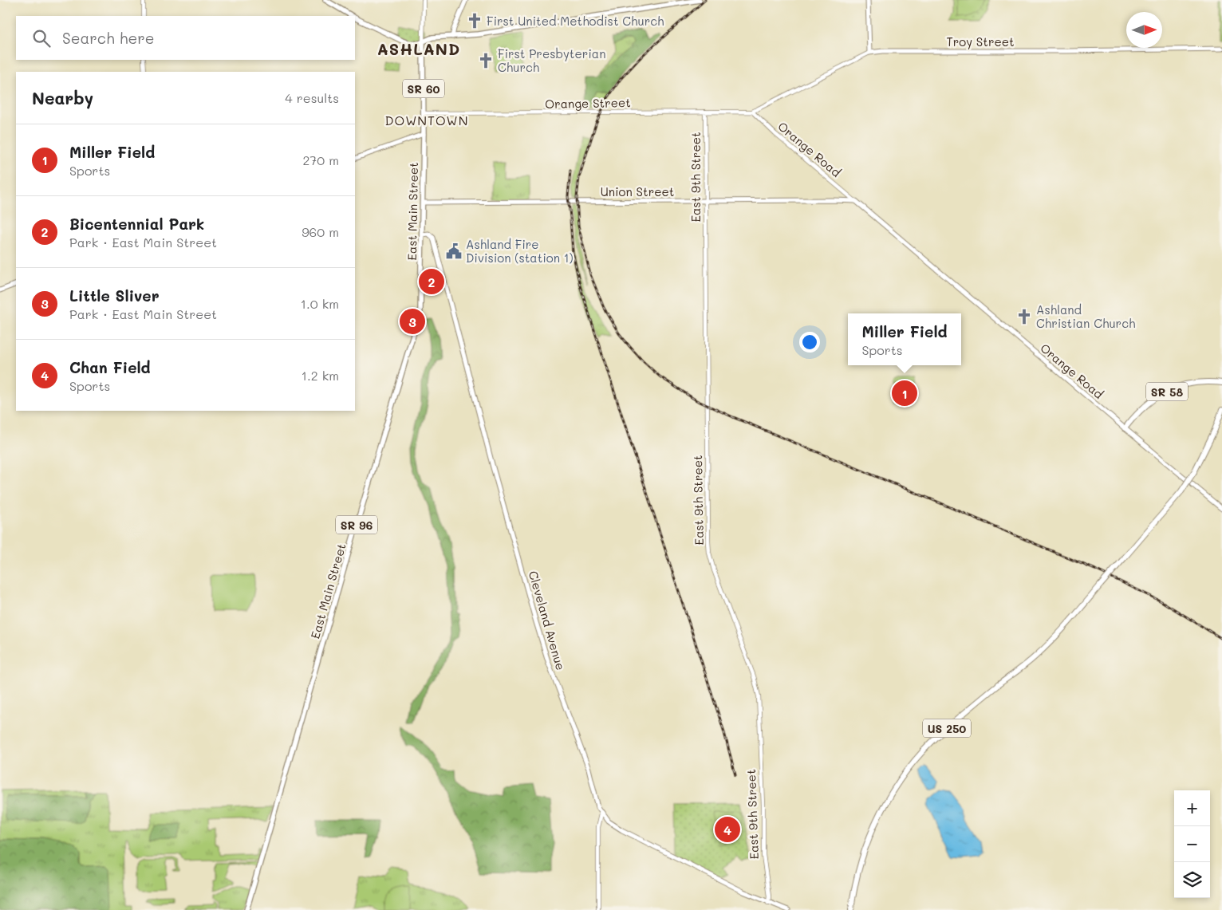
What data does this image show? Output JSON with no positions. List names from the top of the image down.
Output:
{
  "streets": {
    "highway": ["SR 58", "US 250"],
    "main road": [
      "Troy Street",
      "SR 60",
      "Orange Road",
      "Union Street",
      "East Main Street",
      "SR 96",
      "Cleveland Avenue"
    ],
    "street": ["Orange Street", "East 9th Street"]
  },
  "crossings": [
    ["Troy Street", "Orange Street"],
    ["Troy Street", "Orange Road"],
    ["SR 60", "Orange Street"],
    ["SR 60", "East Main Street"],
    ["Orange Street", "Orange Road"],
    ["Orange Street", "East 9th Street"],
    ["Orange Road", "Union Street"],
    ["Orange Road", "SR 58"],
    ["East 9th Street", "Union Street"],
    ["East 9th Street", "Cleveland Avenue"],
    ["Union Street", "East Main Street"],
    ["East Main Street", "Cleveland Avenue"]
  ],
  "districts": ["ASHLAND", "DOWNTOWN"],
  "places": {
    "church": ["First United Methodist Church", "First Presbyterian Church", "Ashland Christian Church"],
    "public building": ["Ashland Fire Division (station 1)"]
  },
  "north": "right",
  "page": {
    "search": "Search here",
    "heading": ["Nearby", "4 results"],
    "list": [
      {
        "mark": "1",
        "name": "Miller Field",
        "note": "Sports",
        "value": "270 m"
      },
      {
        "mark": "2",
        "name": "Bicentennial Park",
        "note": "Park · East Main Street",
        "value": "960 m"
      },
      {
        "mark": "3",
        "name": "Little Sliver",
        "note": "Park · East Main Street",
        "value": "1.0 km"
      },
      {
        "mark": "4",
        "name": "Chan Field",
        "note": "Sports",
        "value": "1.2 km"
      }
    ],
    "pins": [
      "2",
      "3",
      "1",
      "4"
    ],
    "popup": ["Miller Field", "Sports"],
    "map_buttons": ["+", "−"]
  }
}
